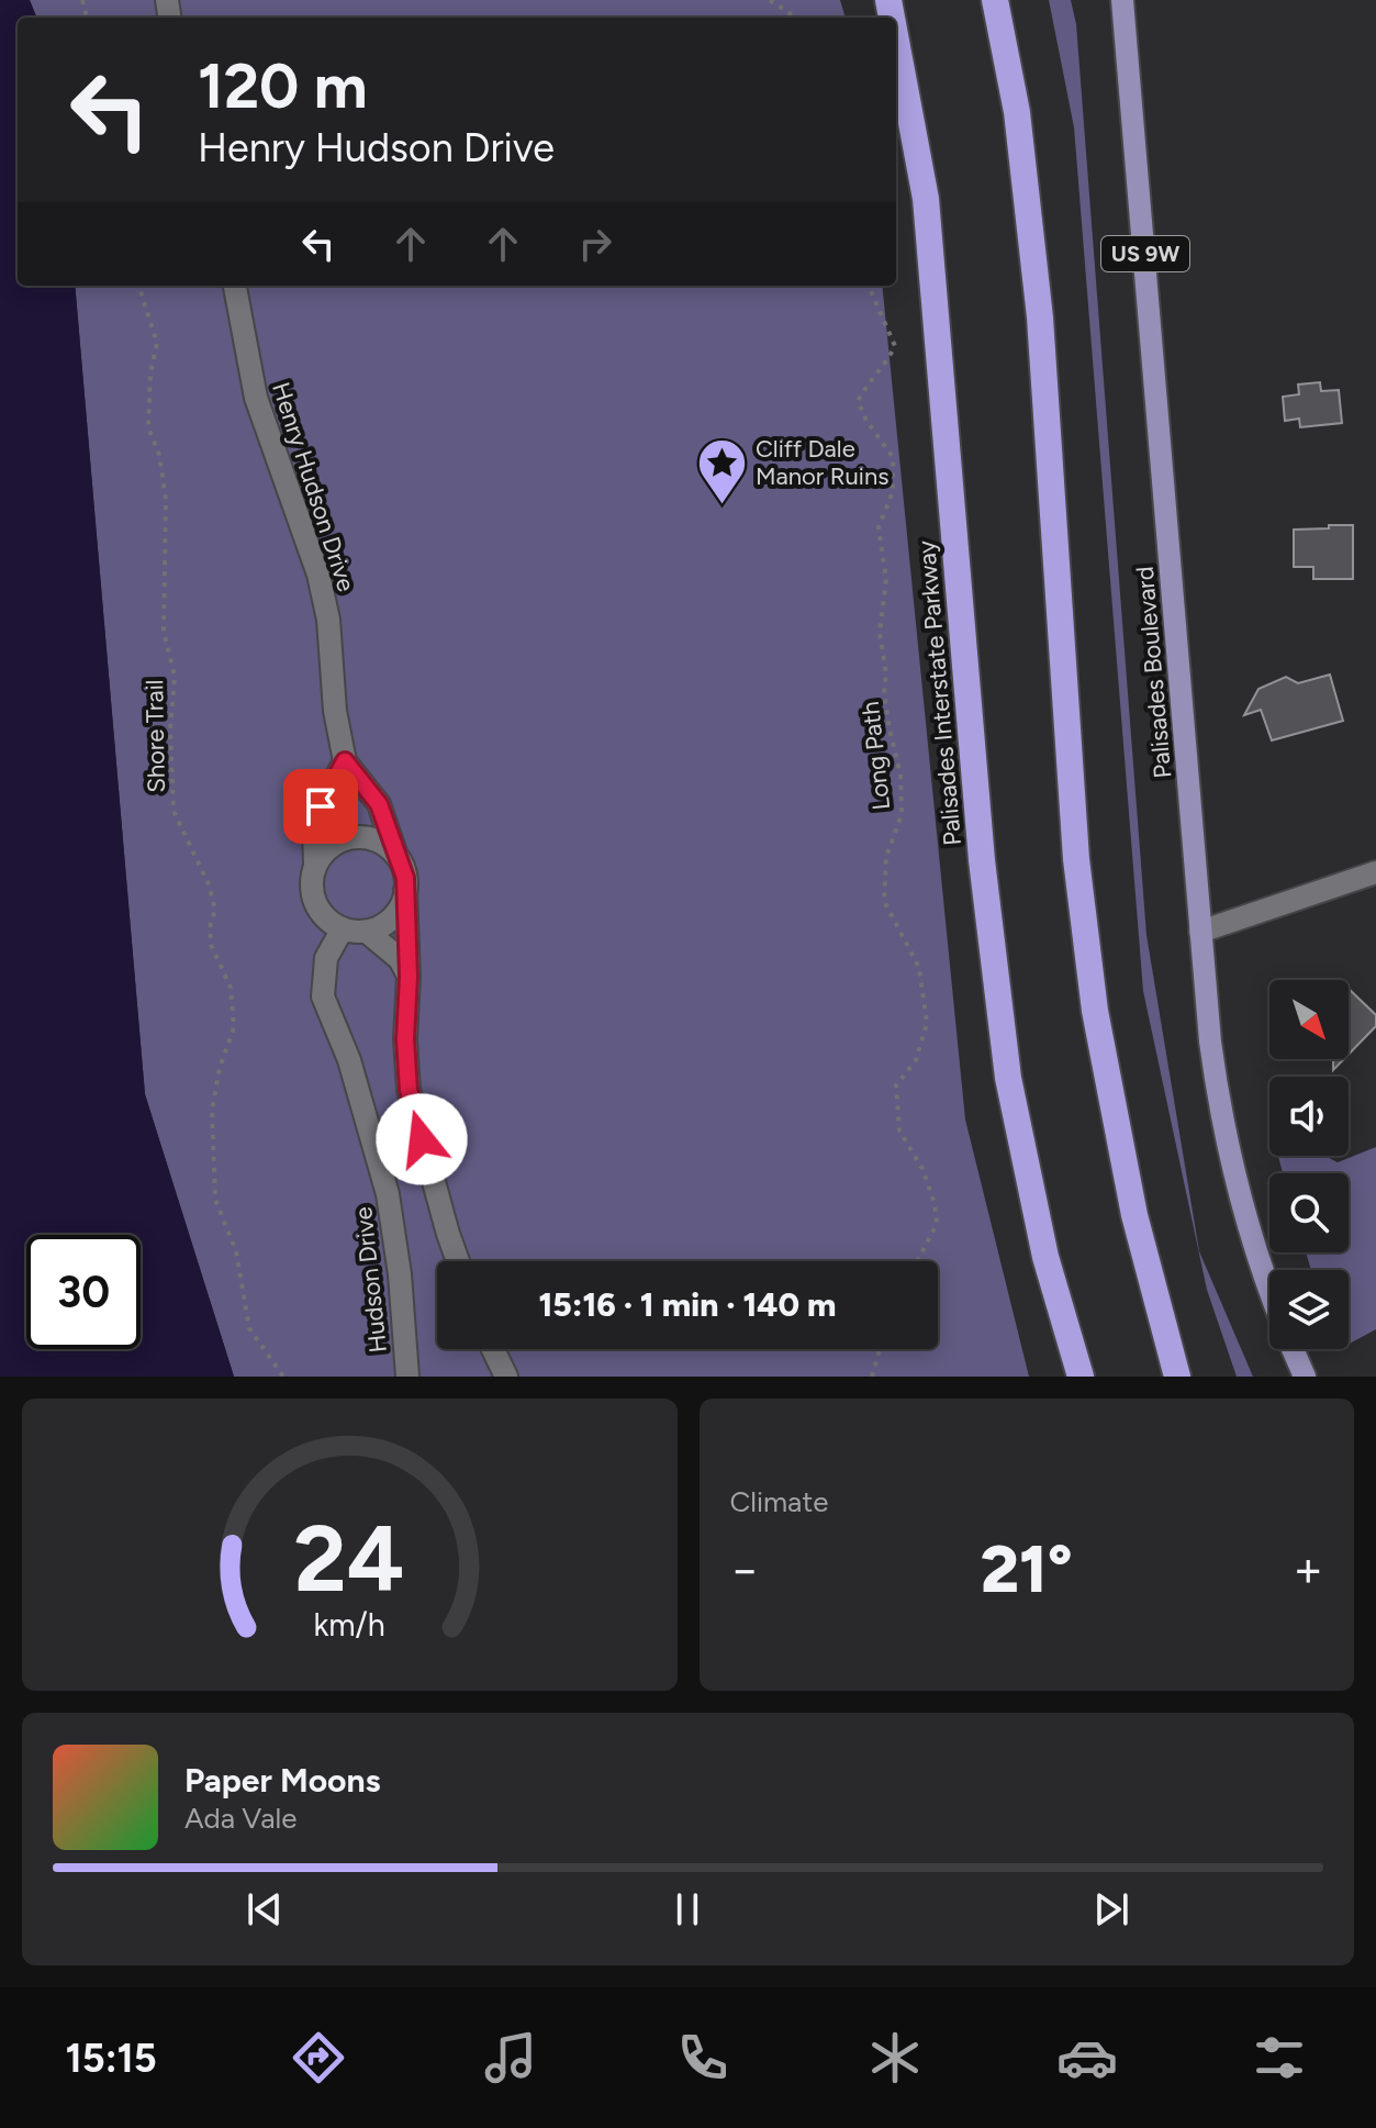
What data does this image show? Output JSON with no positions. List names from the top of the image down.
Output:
{
  "streets": {
    "highway": ["Palisades Interstate Parkway"],
    "main road": ["US 9W", "Palisades Boulevard"],
    "street": ["Henry Hudson Drive", "Hudson Drive"],
    "path": ["Shore Trail", "Long Path"]
  },
  "crossings": [
    ["Henry Hudson Drive", "Hudson Drive"]
  ],
  "places": {
    "place": ["Cliff Dale Manor Ruins"]
  },
  "north": "bottom right",
  "page": {
    "turn": ["120 m", "Henry Hudson Drive"],
    "limit": "30",
    "trip": "15:16 · 1 min · 140 m",
    "tile": "Climate",
    "heat": ["−", "21°", "+"],
    "song": ["Paper Moons", "Ada Vale"],
    "tabs": "15:15",
    "gauge": ["24", "km/h"]
  }
}
